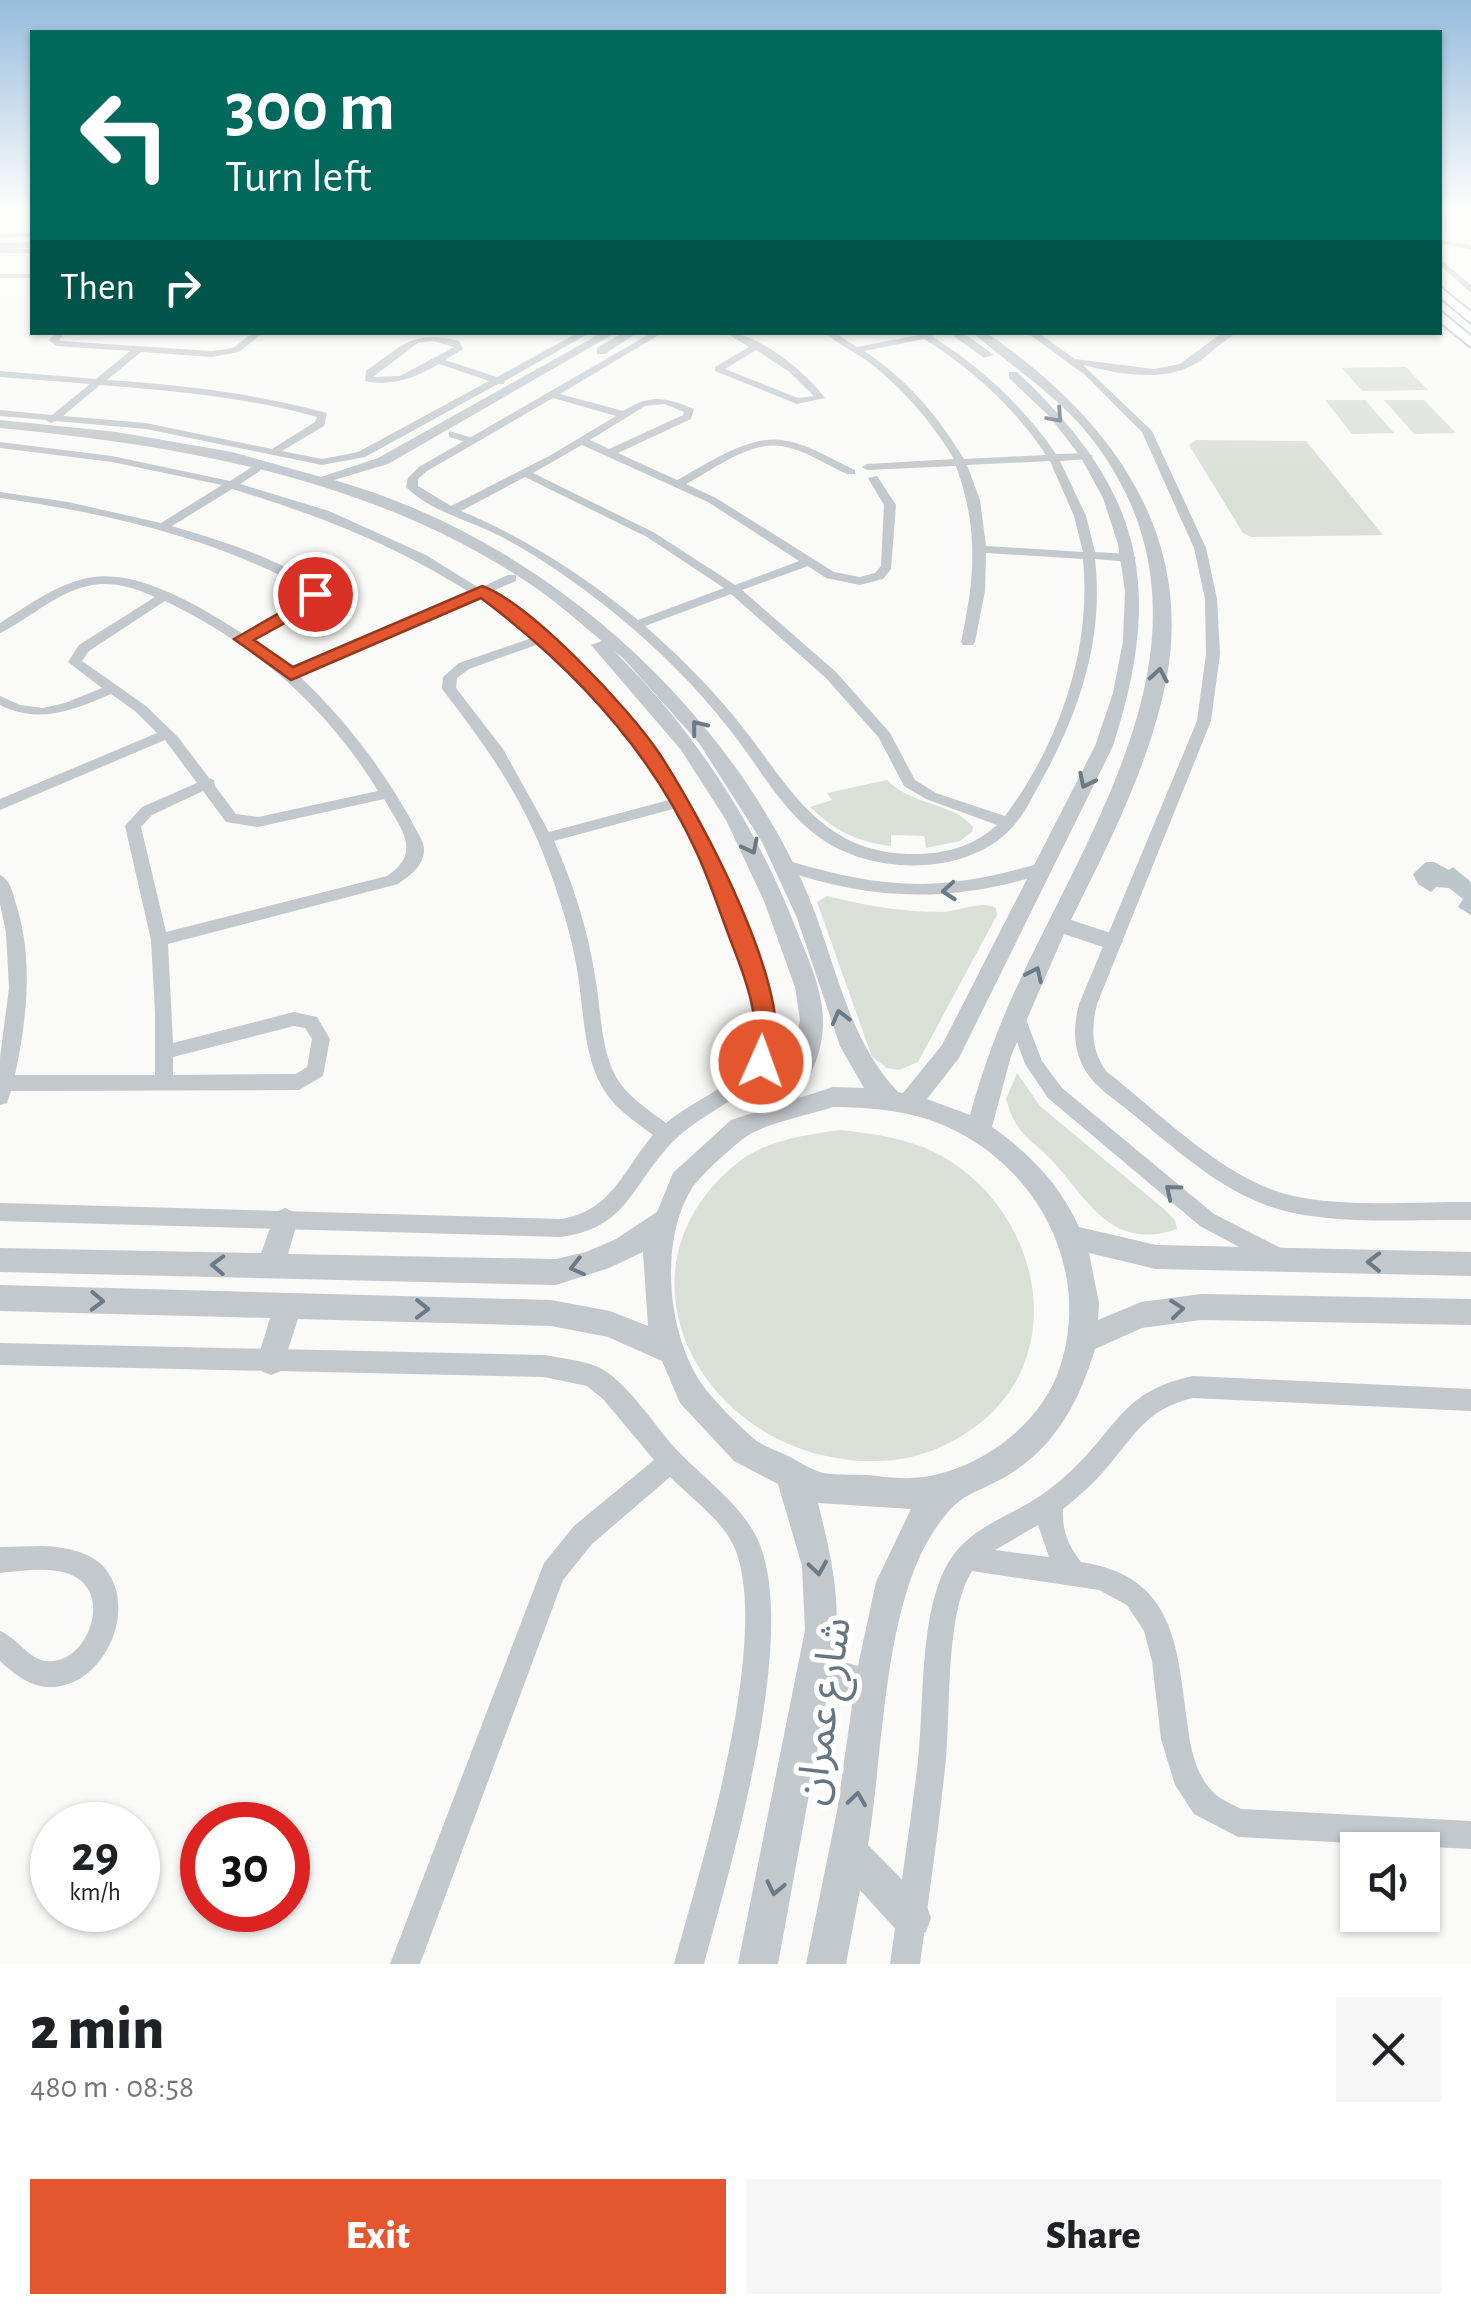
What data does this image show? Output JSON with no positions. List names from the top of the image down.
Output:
{
  "streets": {
    "street": ["شارع عمران"]
  },
  "page": {
    "turn": ["300 m", "Turn left"],
    "then": "Then",
    "speed": "29 km/h",
    "limit": "30",
    "heading": ["2 min", "480 m · 08:58"],
    "buttons": ["Exit", "Share"]
  }
}
